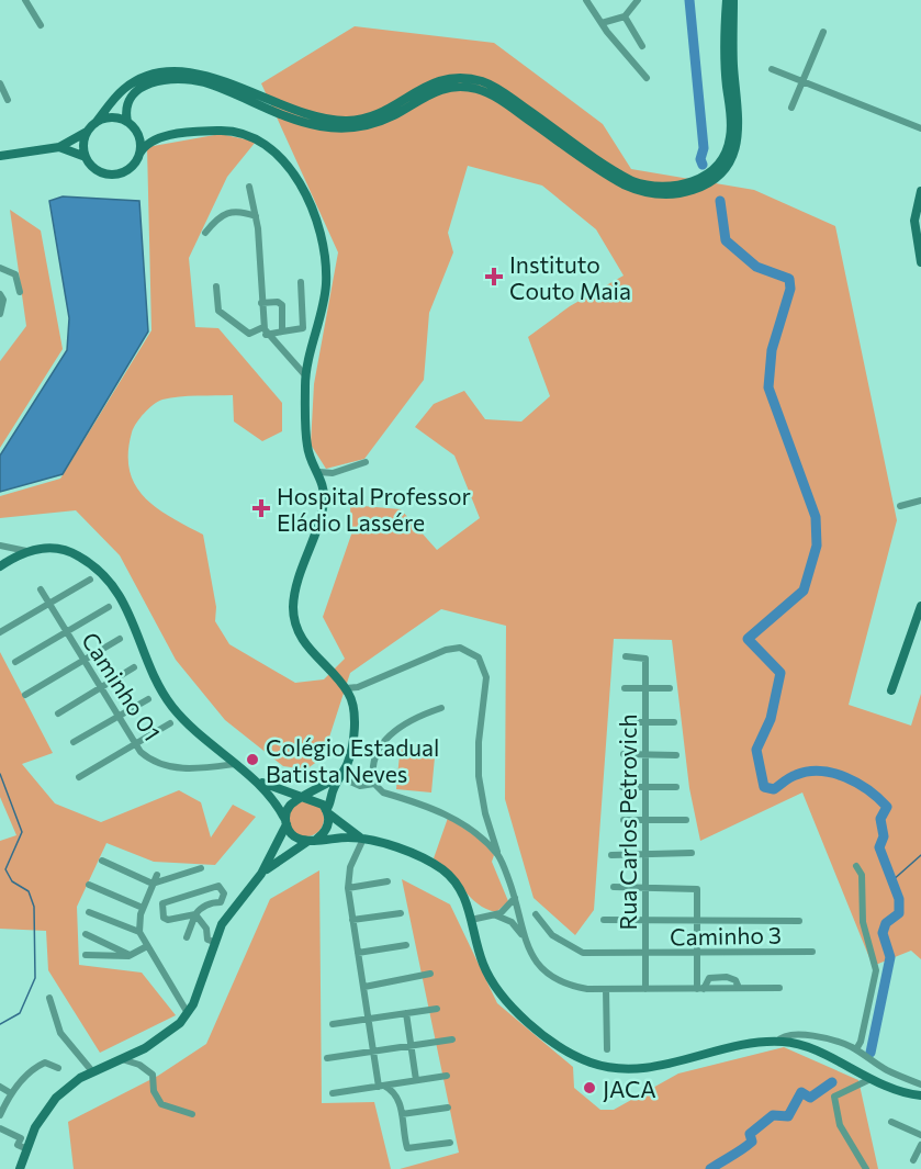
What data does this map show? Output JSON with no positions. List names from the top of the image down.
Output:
{
  "streets": {
    "street": ["Caminho 01", "Rua Carlos Petrovich", "Caminho 3"]
  },
  "crossings": [
    ["Rua Carlos Petrovich", "Caminho 3"]
  ],
  "places": {
    "health": ["Instituto Couto Maia", "Hospital Professor Eládio Lassére"],
    "other": ["Colégio Estadual Batista Neves", "JACA"]
  }
}
